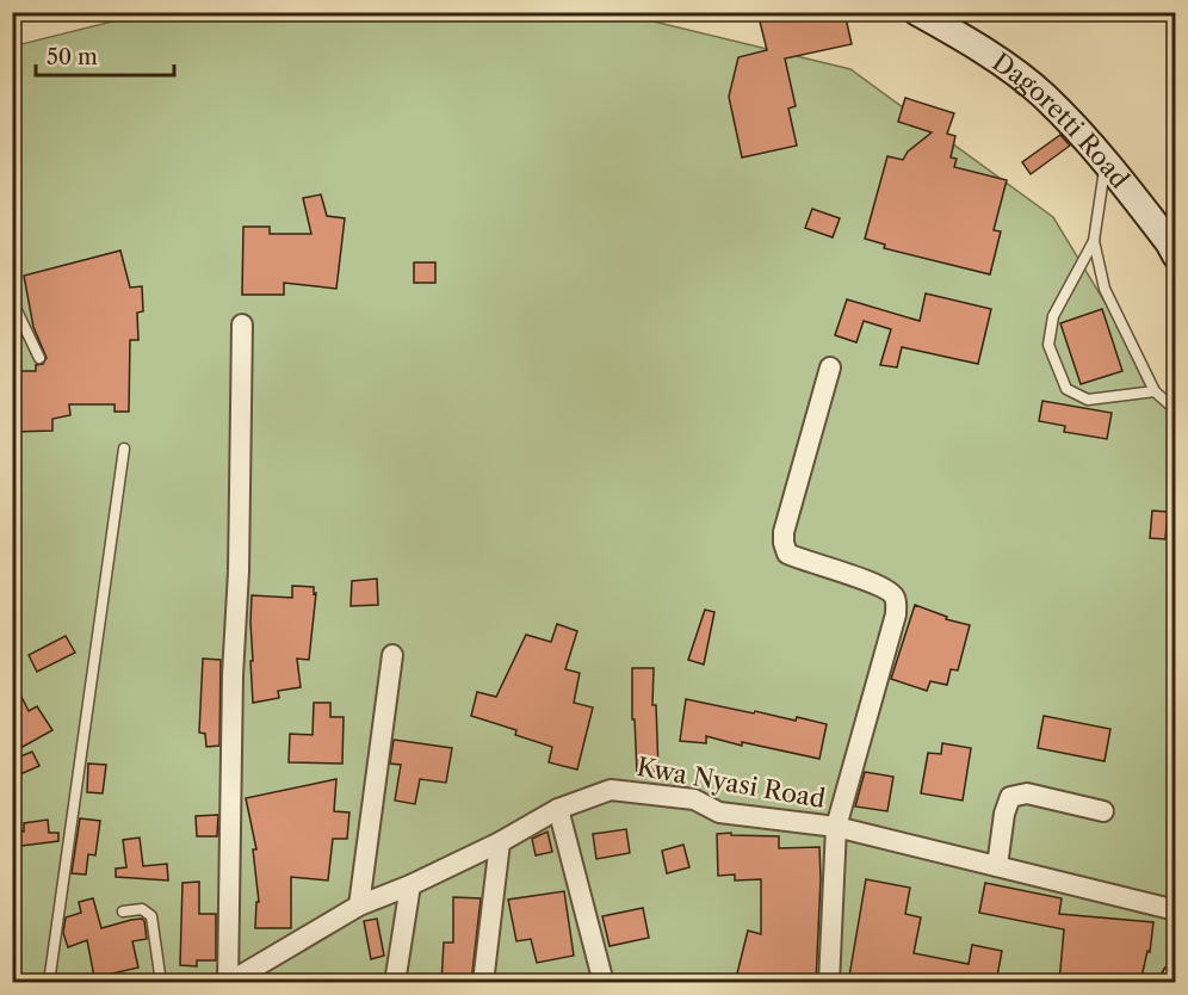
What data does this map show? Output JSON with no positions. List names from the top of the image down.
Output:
{
  "streets": {
    "main road": ["Dagoretti Road"],
    "street": ["Kwa Nyasi Road"]
  },
  "scale_bar": "50 m"
}
